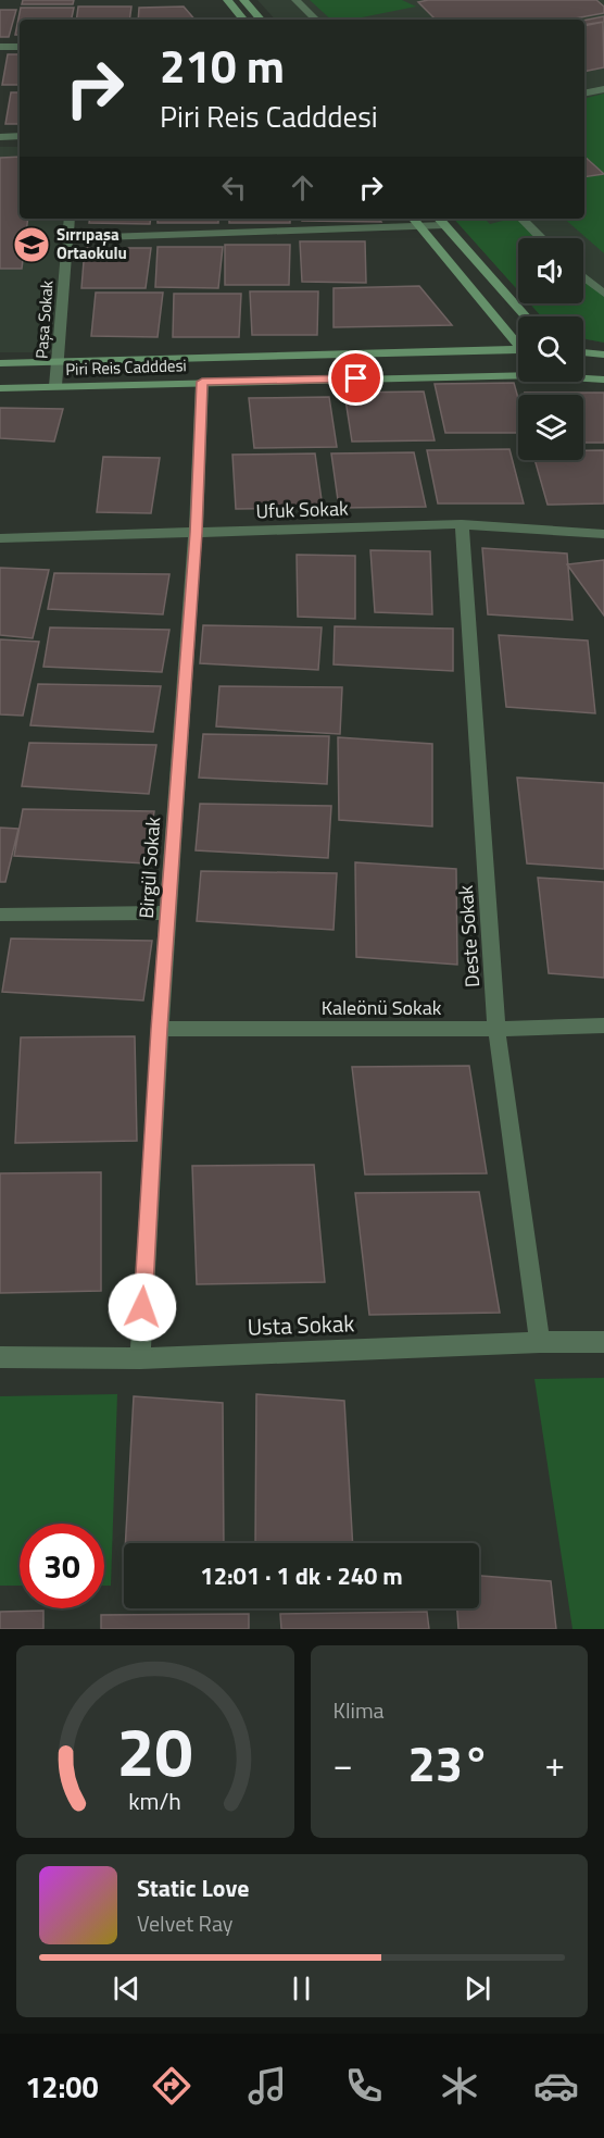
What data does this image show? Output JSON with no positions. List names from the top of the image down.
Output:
{
  "streets": {
    "main road": ["Piri Reis Cadddesi"],
    "street": [
      "Paşa Sokak",
      "Ufuk Sokak",
      "Birgül Sokak",
      "Deste Sokak",
      "Kaleönü Sokak",
      "Usta Sokak"
    ]
  },
  "crossings": [
    ["Paşa Sokak", "Piri Reis Cadddesi"],
    ["Piri Reis Cadddesi", "Birgül Sokak"],
    ["Ufuk Sokak", "Birgül Sokak"],
    ["Ufuk Sokak", "Deste Sokak"],
    ["Birgül Sokak", "Kaleönü Sokak"],
    ["Birgül Sokak", "Usta Sokak"],
    ["Deste Sokak", "Kaleönü Sokak"],
    ["Deste Sokak", "Usta Sokak"]
  ],
  "places": {
    "school or university": ["Sırrıpaşa Ortaokulu"]
  },
  "page": {
    "turn": ["210 m", "Piri Reis Cadddesi"],
    "limit": "30",
    "trip": "12:01 · 1 dk · 240 m",
    "tile": "Klima",
    "heat": ["−", "23°", "+"],
    "song": ["Static Love", "Velvet Ray"],
    "tabs": "12:00",
    "gauge": ["20", "km/h"]
  }
}
